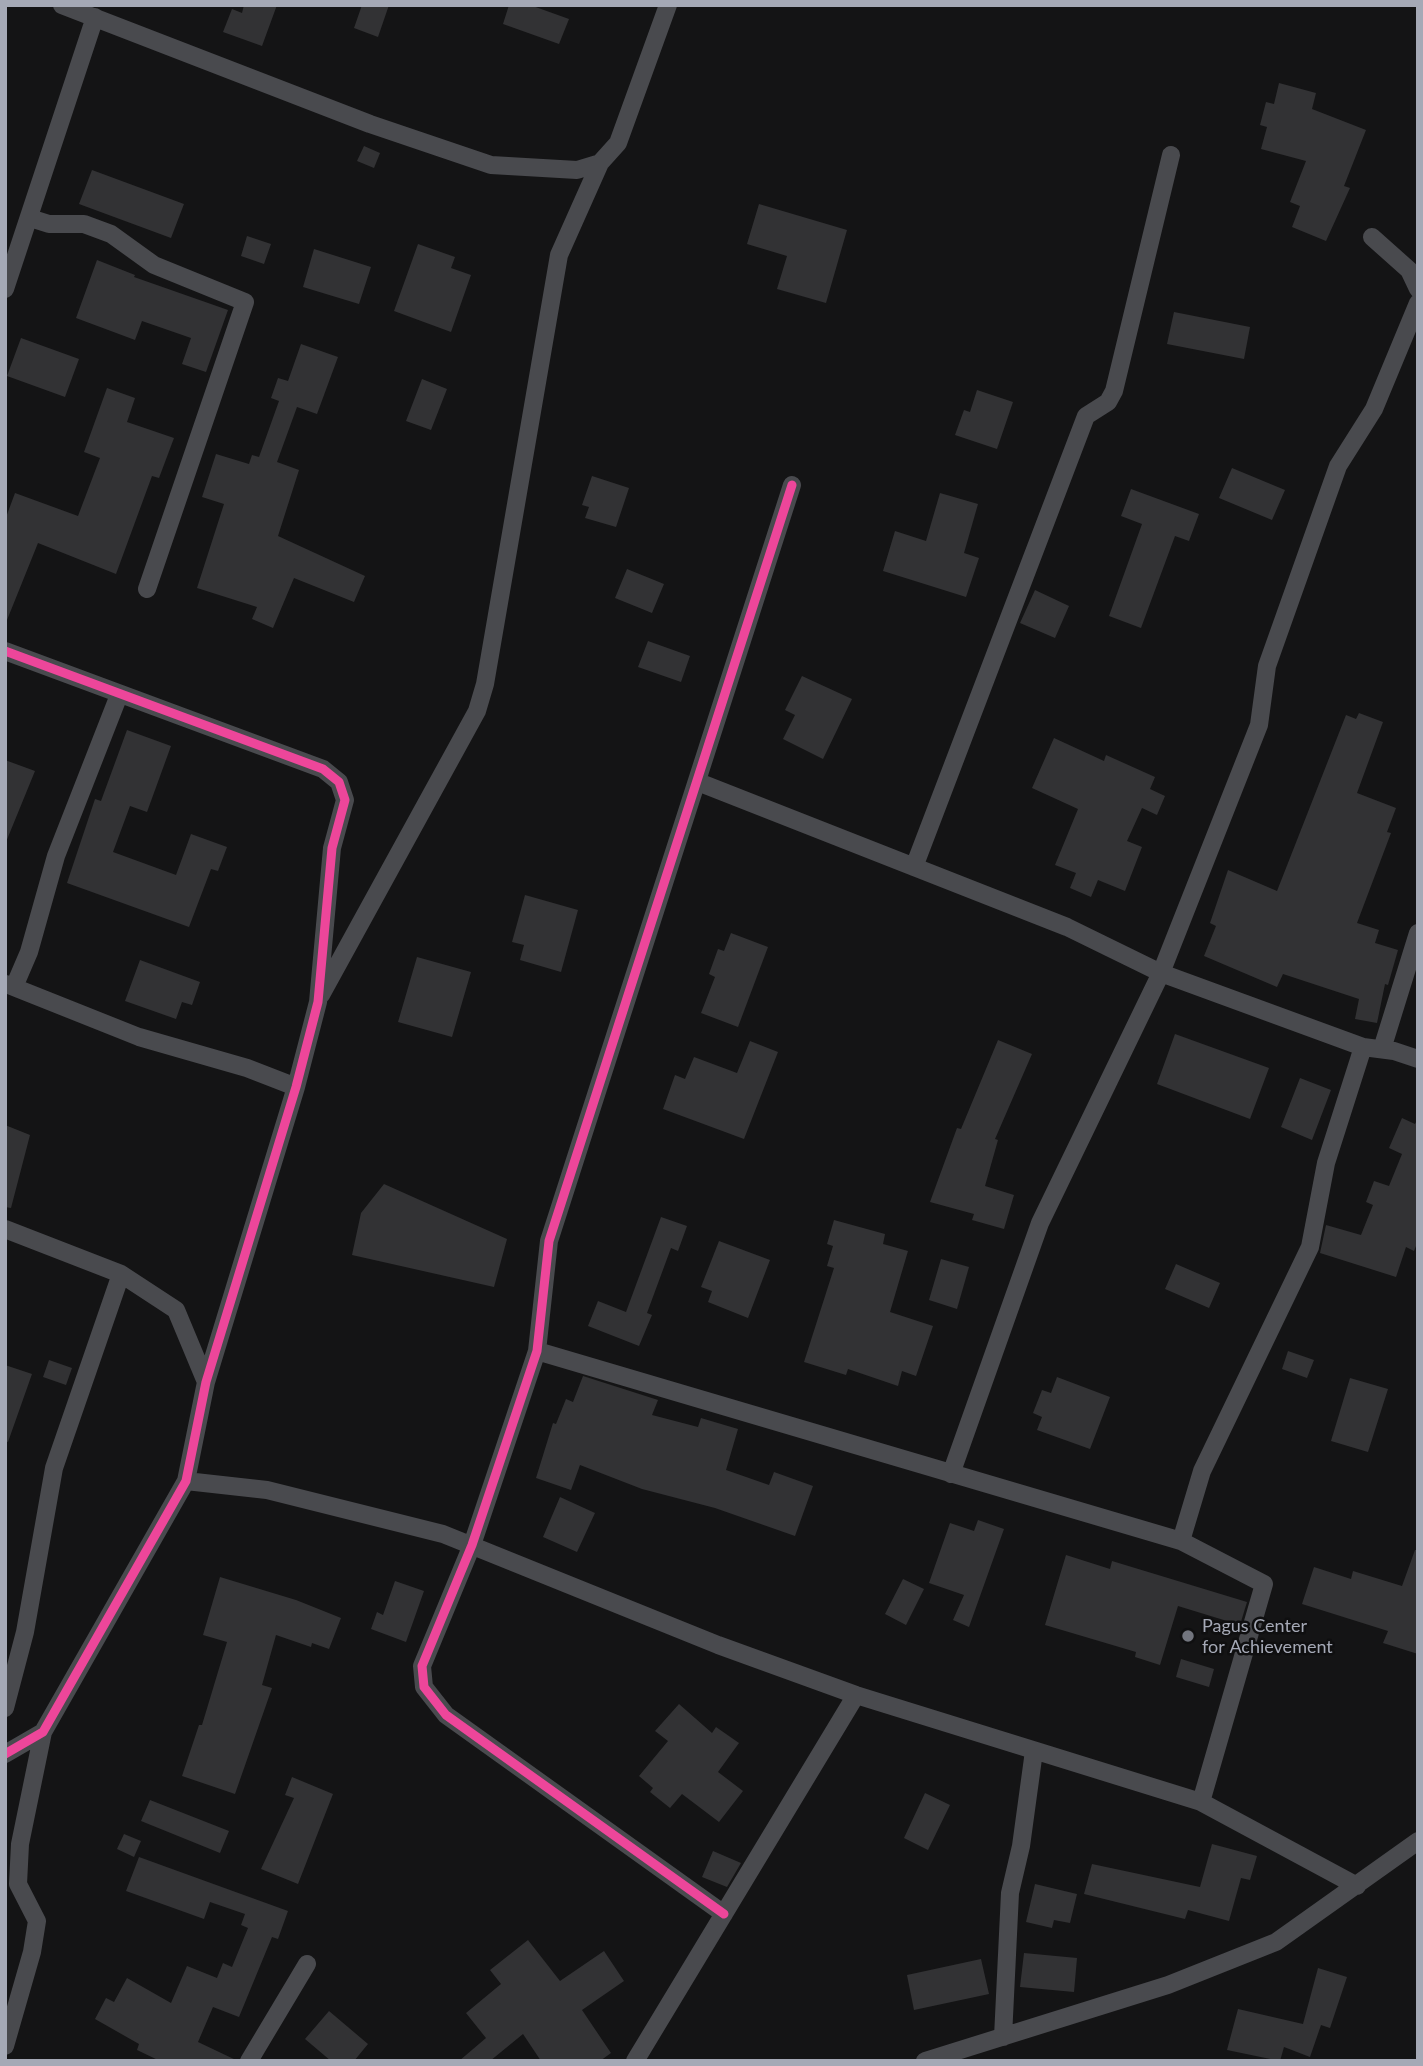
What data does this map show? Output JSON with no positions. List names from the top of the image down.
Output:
{
  "places": ["Pagus Center for Achievement"]
}
